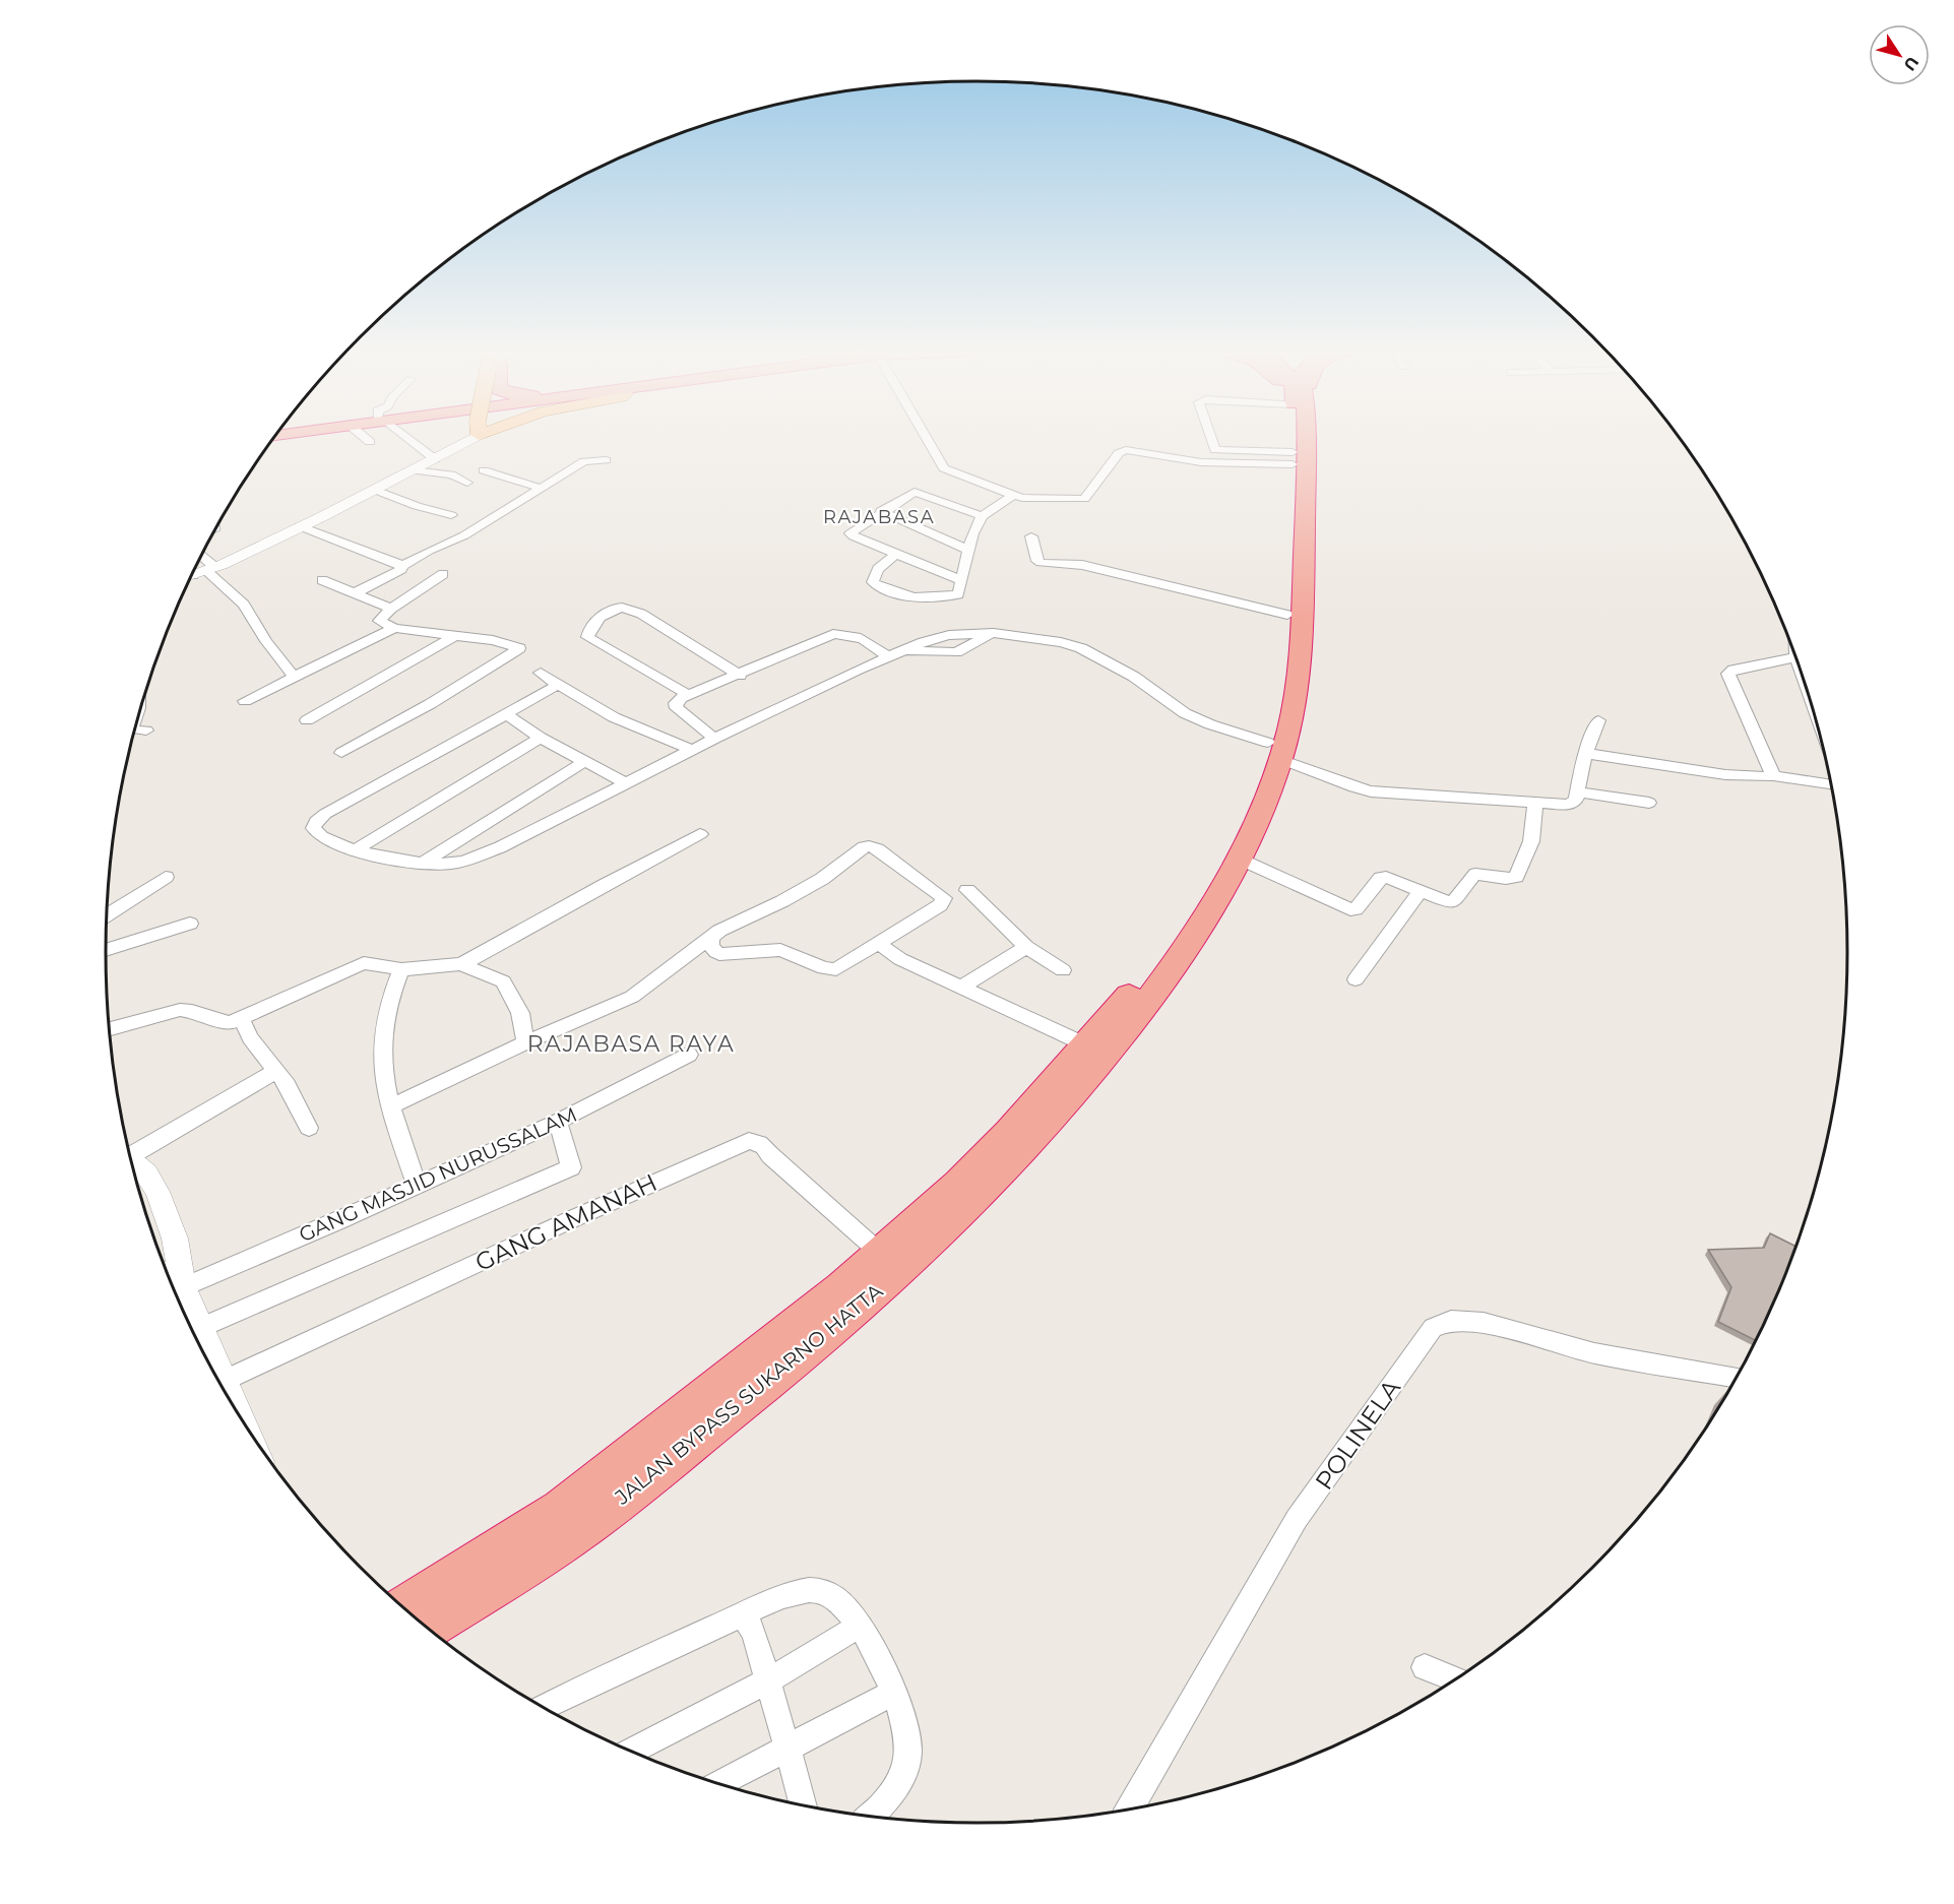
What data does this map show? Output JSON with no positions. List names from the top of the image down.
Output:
{
  "streets": {
    "highway": ["JALAN BYPASS SUKARNO HATTA"],
    "street": ["GANG MASJID NURUSSALAM", "GANG AMANAH", "POLINELA"]
  },
  "crossings": [
    ["GANG AMANAH", "JALAN BYPASS SUKARNO HATTA"]
  ],
  "districts": ["RAJABASA", "RAJABASA RAYA"],
  "north": "bottom right"
}
